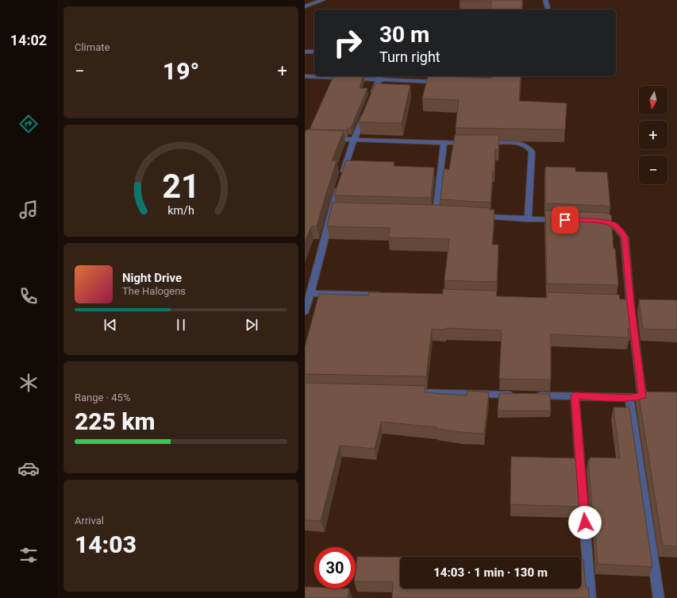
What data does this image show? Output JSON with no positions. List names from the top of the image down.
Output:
{
  "north": "bottom",
  "page": {
    "tabs": "14:02",
    "tile": [
      "Climate",
      ["Range · 45%", "225 km"],
      ["Arrival", "14:03"]
    ],
    "turn": ["30 m", "Turn right"],
    "heat": ["−", "19°", "+"],
    "map_buttons": ["+", "−"],
    "song": ["Night Drive", "The Halogens"],
    "limit": "30",
    "trip": "14:03 · 1 min · 130 m",
    "gauge": ["21", "km/h"]
  }
}
